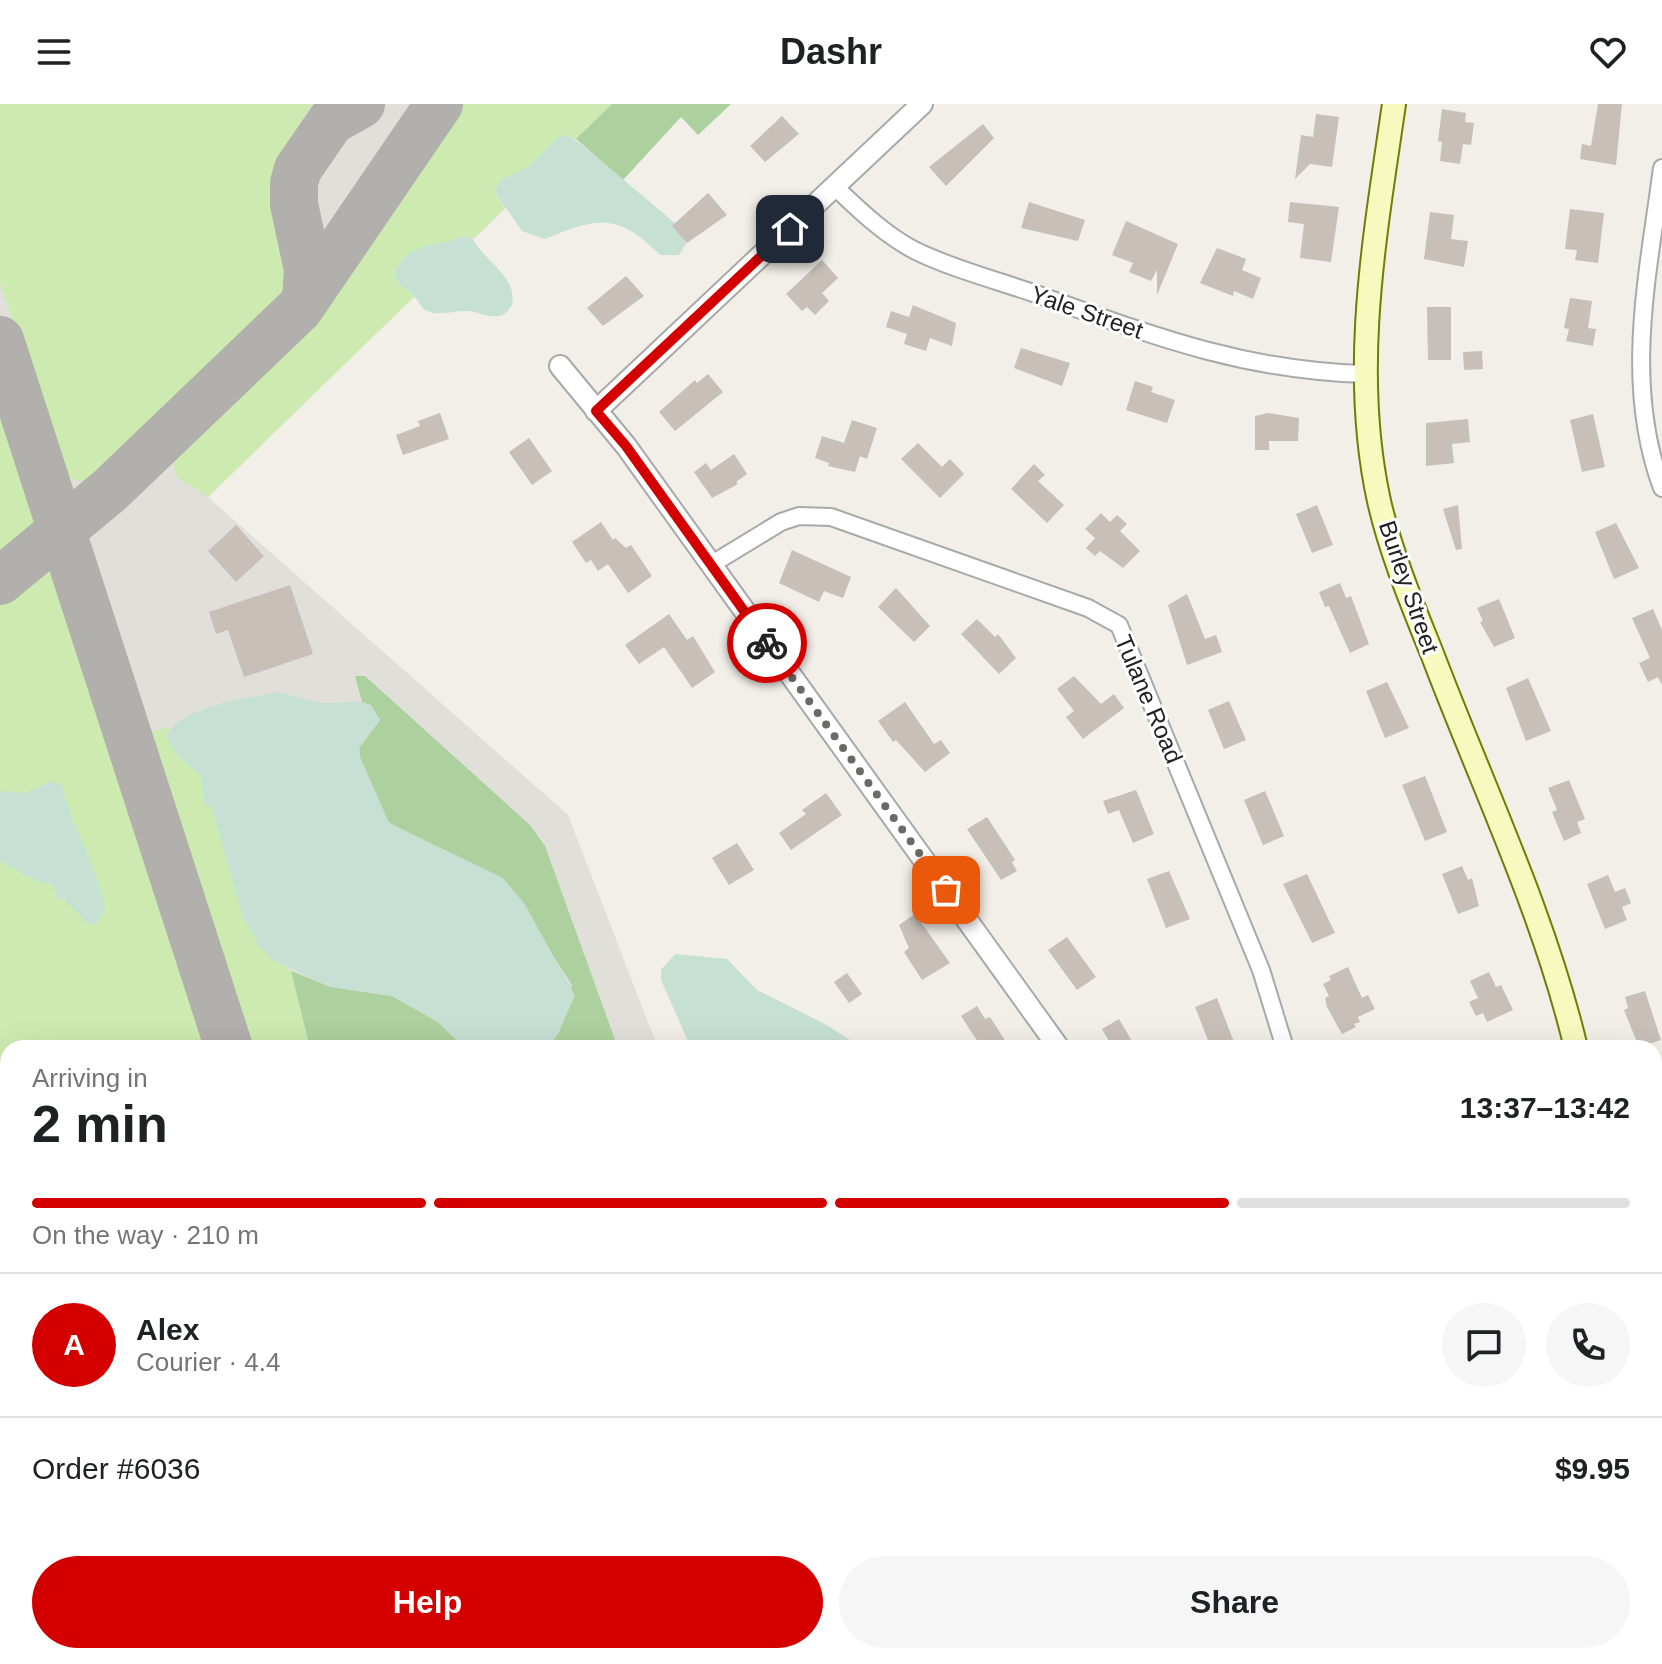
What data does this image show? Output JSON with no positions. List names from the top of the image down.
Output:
{
  "streets": {
    "main road": ["Burley Street"],
    "street": ["Yale Street", "Tulane Road"]
  },
  "crossings": [
    ["Yale Street", "Burley Street"]
  ],
  "page": {
    "header": "Dashr",
    "heading": ["2 min", "Arriving in", "13:37–13:42"],
    "panel": [
      "Alex",
      "Courier · 4.4",
      "Order #6036",
      "$9.95"
    ],
    "bar": "On the way · 210 m",
    "round": "A",
    "buttons": ["Help", "Share"]
  }
}
